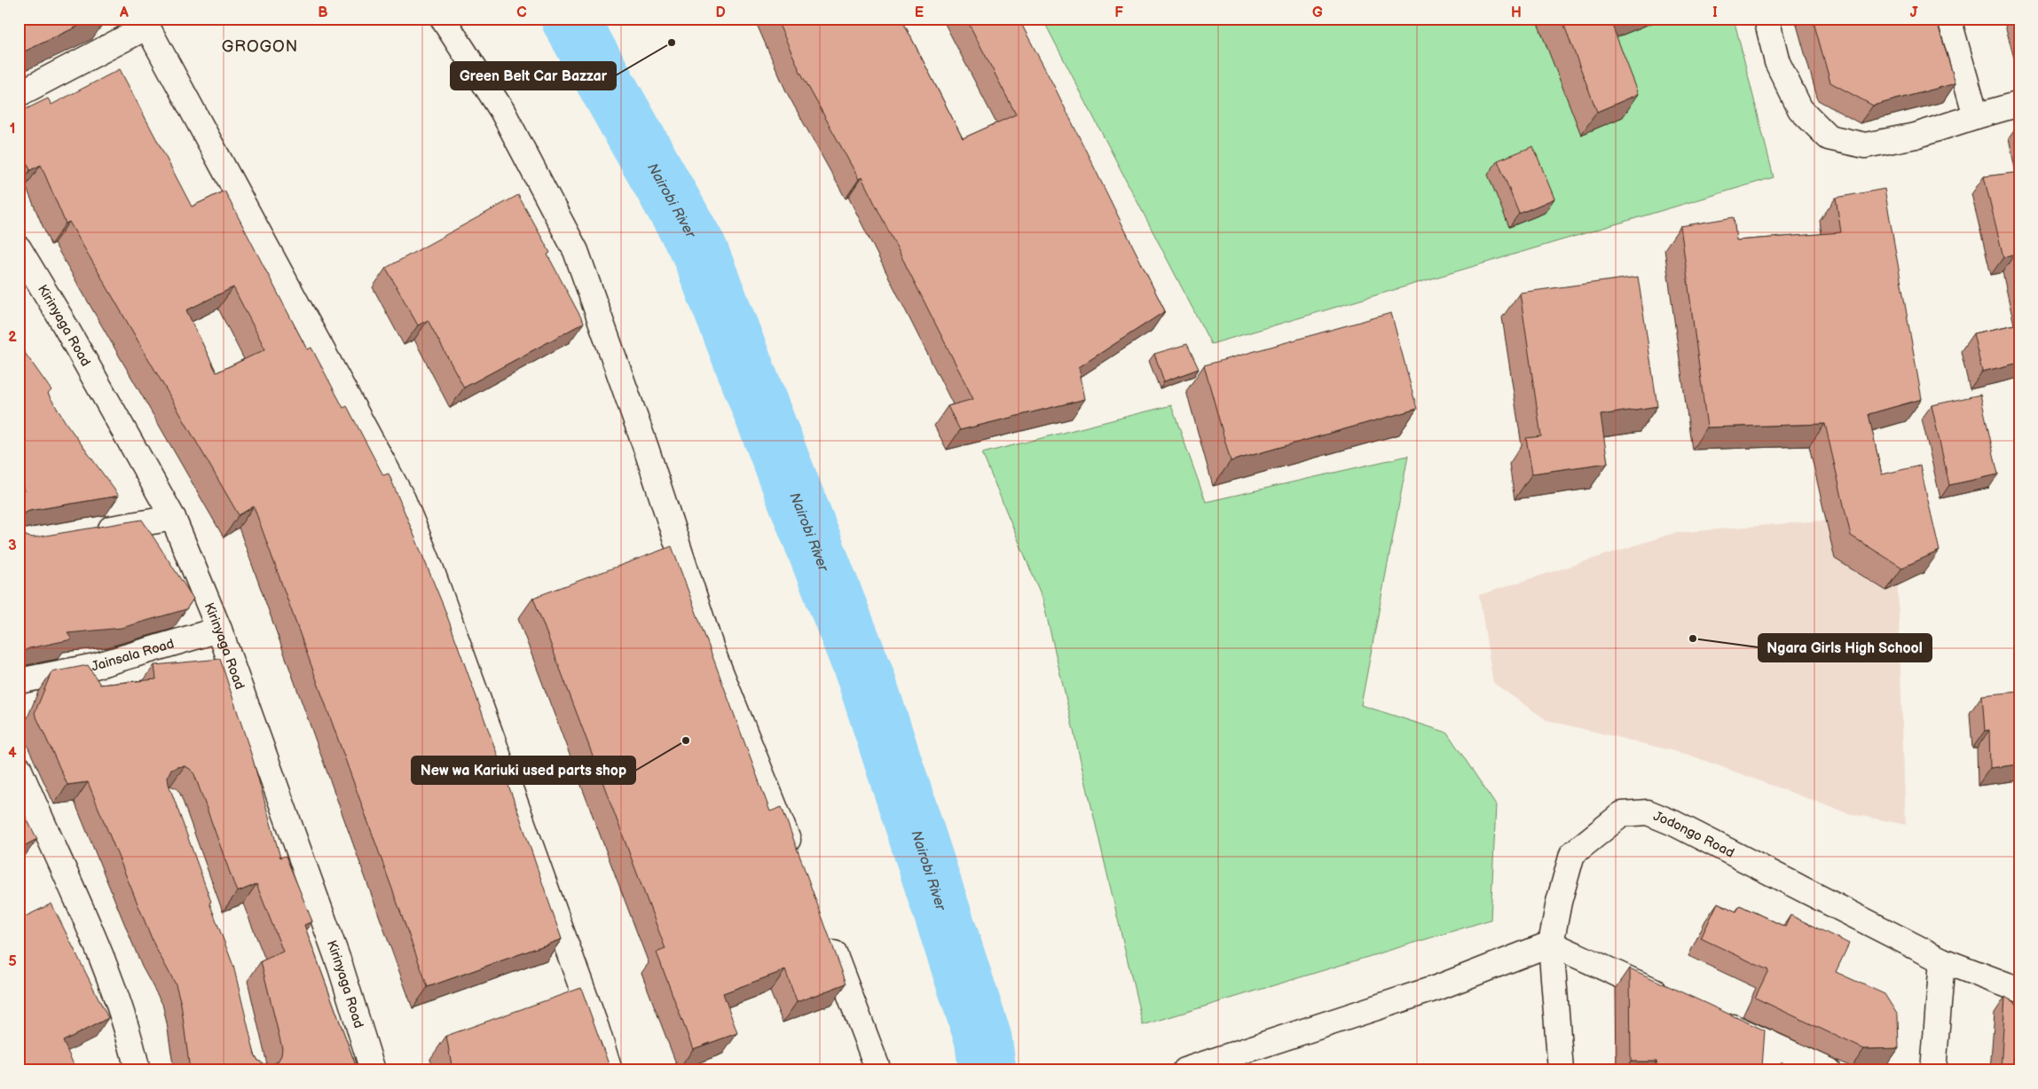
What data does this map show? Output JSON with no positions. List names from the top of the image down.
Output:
{
  "streets": {
    "street": ["Kirinyaga Road", "Jainsala Road", "Jodongo Road"]
  },
  "crossings": [
    ["Kirinyaga Road", "Jainsala Road"]
  ],
  "districts": ["GROGON"],
  "water": ["Nairobi River"],
  "places": ["Green Belt Car Bazzar", "Ngara Girls High School", "New wa Kariuki used parts shop"],
  "grid": {
    "columns": [
      "A",
      "B",
      "C",
      "D",
      "E",
      "F",
      "G",
      "H",
      "I",
      "J"
    ],
    "rows": [
      "1",
      "2",
      "3",
      "4",
      "5"
    ]
  }
}
